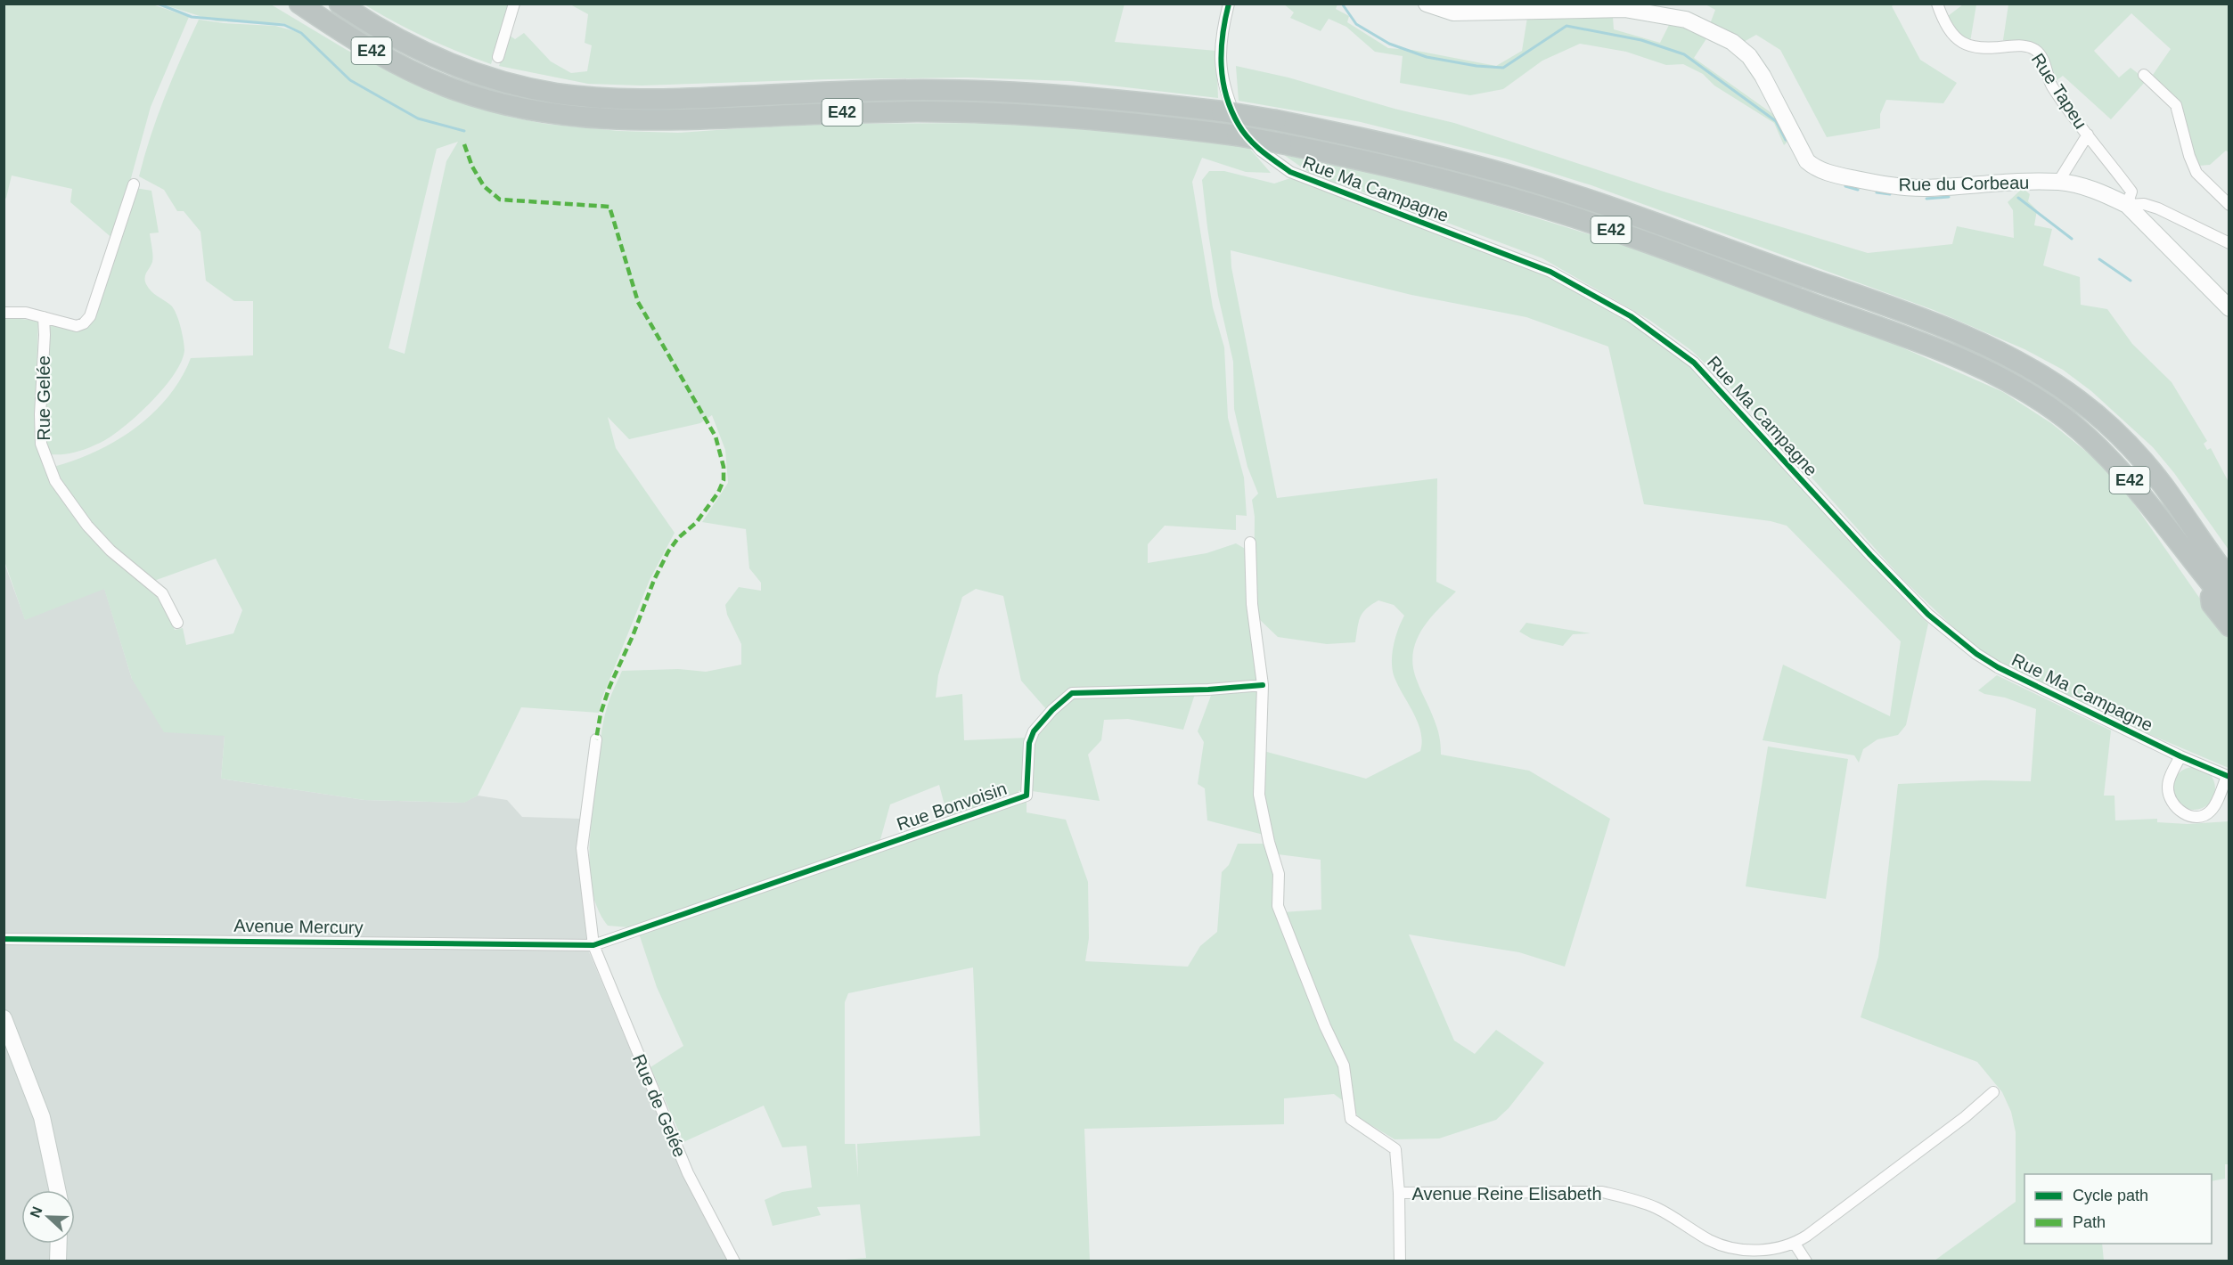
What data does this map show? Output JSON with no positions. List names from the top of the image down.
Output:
{
  "streets": {
    "highway": ["E42"],
    "street": [
      "Rue Tapeu",
      "Rue du Corbeau",
      "Rue Ma Campagne",
      "Rue Gelée",
      "Rue Bonvoisin",
      "Avenue Mercury",
      "Rue de Gelée",
      "Avenue Reine Elisabeth"
    ]
  },
  "crossings": [
    ["Rue Tapeu", "Rue du Corbeau"],
    ["Rue Bonvoisin", "Avenue Mercury"],
    ["Rue Bonvoisin", "Rue de Gelée"],
    ["Avenue Mercury", "Rue de Gelée"]
  ],
  "legend": ["Cycle path", "Path"],
  "north": "left"
}
